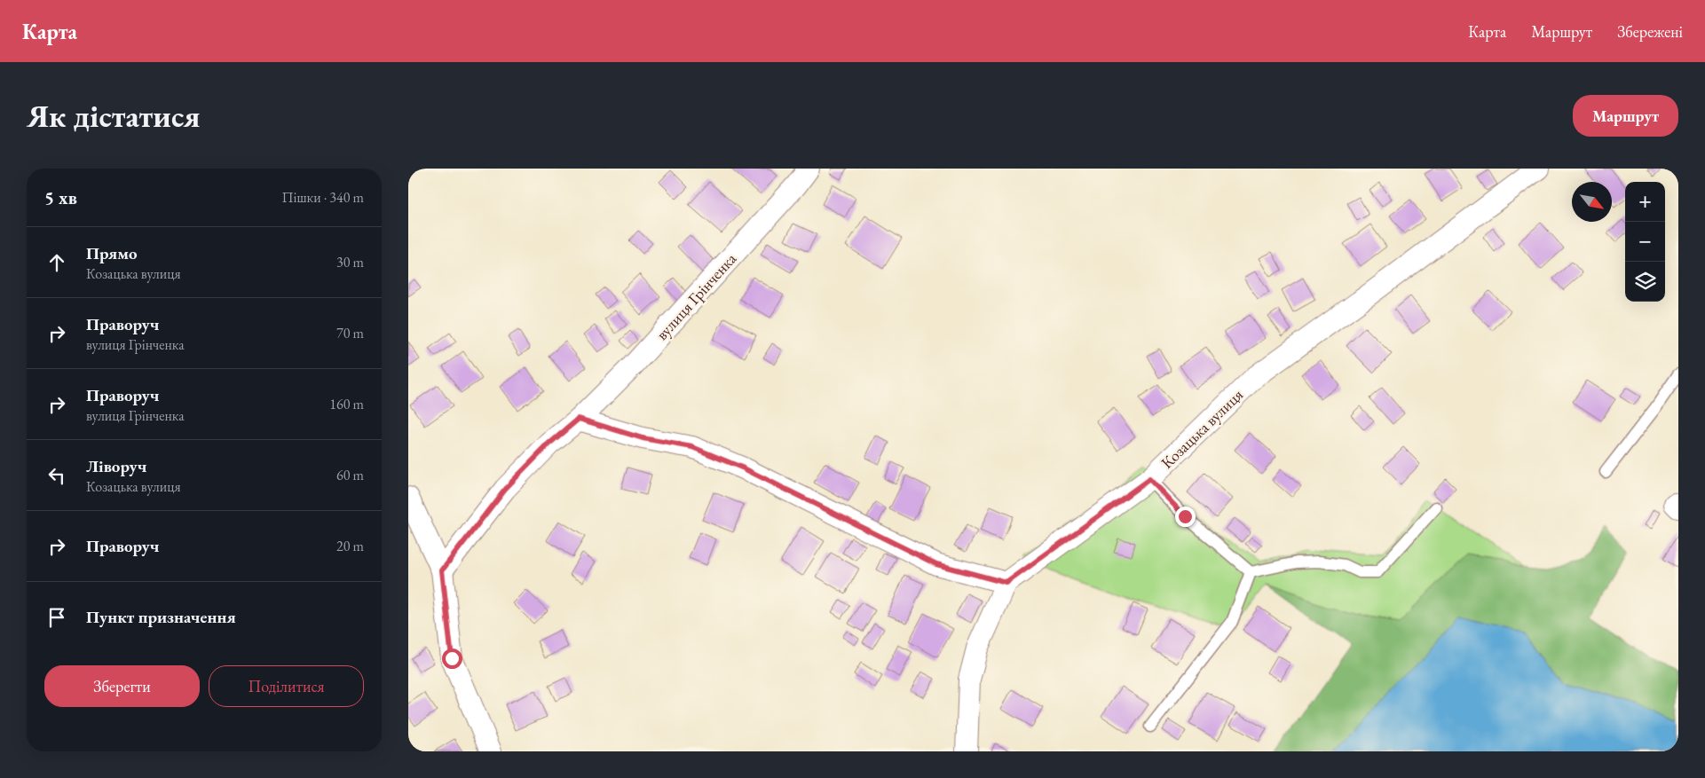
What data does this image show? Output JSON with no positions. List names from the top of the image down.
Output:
{
  "streets": {
    "street": ["вулиця Грінченка", "Козацька вулиця"]
  },
  "north": "bottom right",
  "page": {
    "header": "Карта",
    "nav": ["Карта", "Маршрут", "Збережені"],
    "buttons": [
      "Маршрут",
      ["Зберегти", "Поділитися"]
    ],
    "title": "Як дістатися",
    "heading": ["5 хв", "Пішки · 340 m"],
    "map_buttons": ["+", "−"],
    "list": [
      ["Прямо", "Козацька вулиця", "30 m"],
      ["Праворуч", "вулиця Грінченка", "70 m"],
      ["Праворуч", "вулиця Грінченка", "160 m"],
      ["Ліворуч", "Козацька вулиця", "60 m"],
      ["Праворуч", "20 m"],
      "Пункт призначення"
    ]
  }
}
